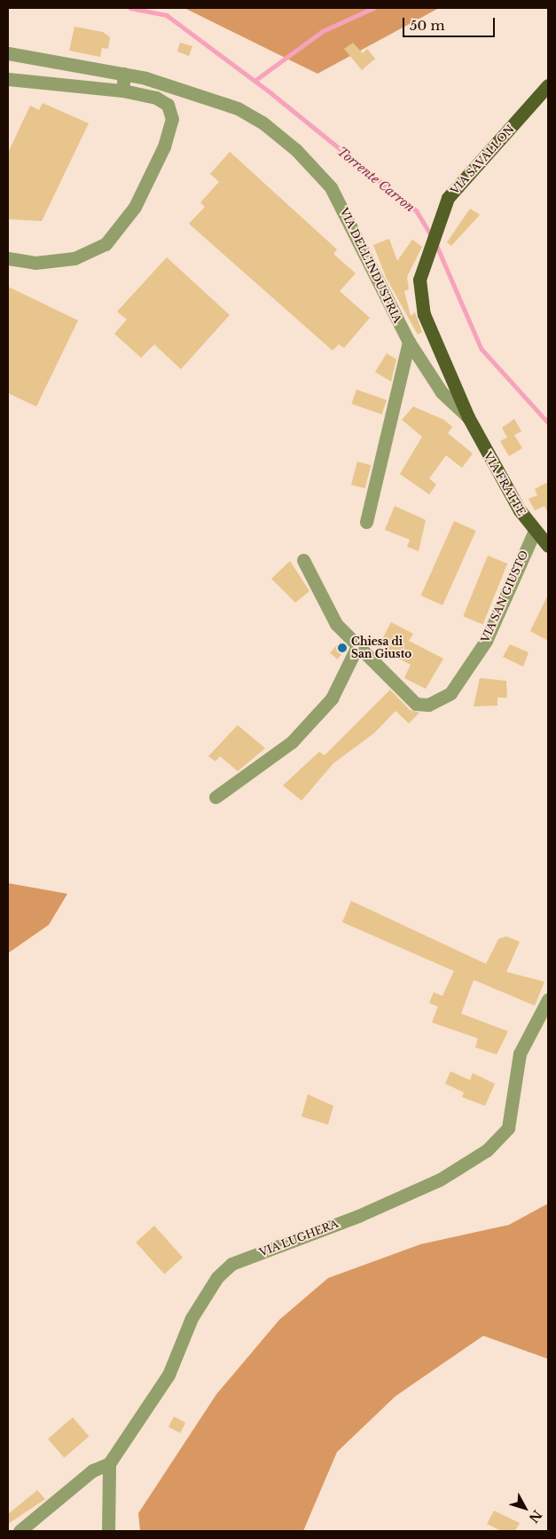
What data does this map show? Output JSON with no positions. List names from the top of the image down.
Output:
{
  "streets": {
    "main road": ["VIA SAVALLON", "VIA FRATTE"],
    "street": ["VIA DELL'INDUSTRIA", "VIA SAN GIUSTO", "VIA LUGHERA"]
  },
  "crossings": [
    ["VIA SAVALLON", "VIA DELL'INDUSTRIA"],
    ["VIA SAVALLON", "VIA FRATTE"],
    ["VIA DELL'INDUSTRIA", "VIA FRATTE"],
    ["VIA FRATTE", "VIA SAN GIUSTO"]
  ],
  "water": ["Torrente Carron"],
  "places": ["Chiesa di San Giusto"],
  "scale_bar": "50 m",
  "north": "bottom right"
}
